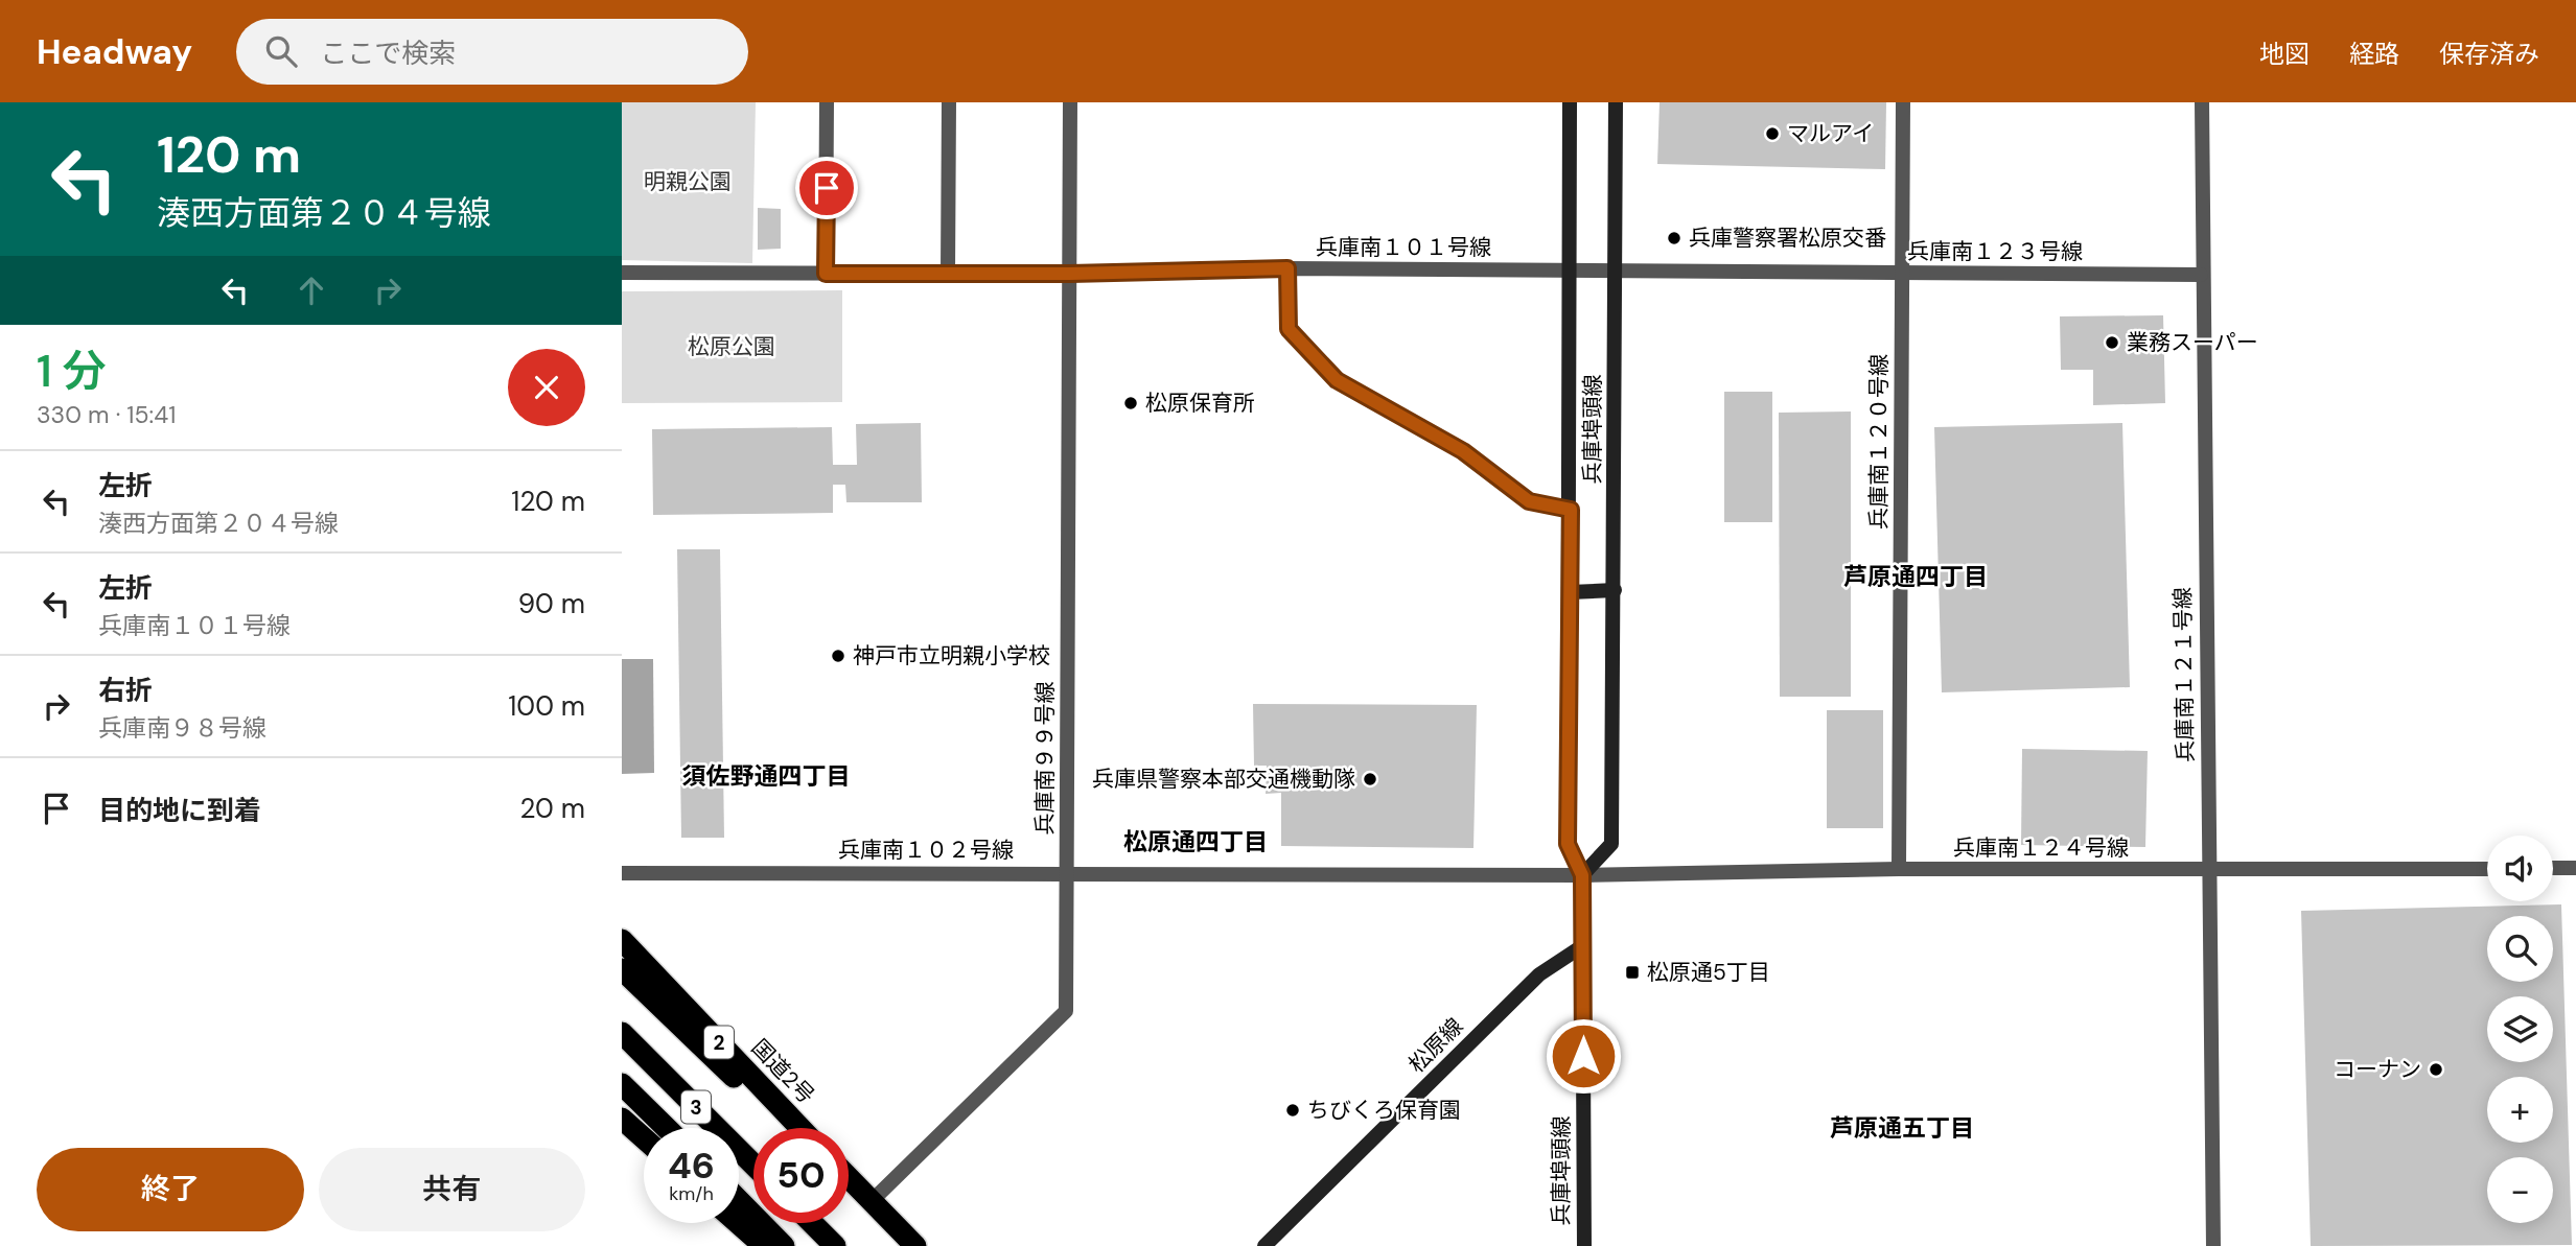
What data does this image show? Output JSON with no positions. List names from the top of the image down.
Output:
{
  "streets": {
    "highway": ["2", "国道2号", "3"],
    "main road": ["兵庫埠頭線", "松原線"],
    "street": [
      "兵庫南１０１号線",
      "兵庫南１２３号線",
      "兵庫南１２０号線",
      "兵庫南１２１号線",
      "兵庫南９９号線",
      "兵庫南１２４号線",
      "兵庫南１０２号線"
    ]
  },
  "crossings": [
    ["兵庫南１０１号線", "兵庫南１２３号線"],
    ["兵庫南１０１号線", "兵庫埠頭線"],
    ["兵庫南１０１号線", "兵庫南９９号線"],
    ["兵庫南１２３号線", "兵庫埠頭線"],
    ["兵庫南１２３号線", "兵庫南１２０号線"],
    ["兵庫南１２３号線", "兵庫南１２１号線"],
    ["兵庫埠頭線", "兵庫南１２４号線"],
    ["兵庫埠頭線", "兵庫南１０２号線"],
    ["兵庫埠頭線", "松原線"],
    ["兵庫南１２０号線", "兵庫南１２４号線"],
    ["兵庫南１２１号線", "兵庫南１２４号線"],
    ["兵庫南９９号線", "兵庫南１０２号線"],
    ["兵庫南１２４号線", "兵庫南１０２号線"]
  ],
  "districts": [
    "芦原通四丁目",
    "須佐野通四丁目",
    "松原通四丁目",
    "芦原通五丁目"
  ],
  "parks": ["明親公園", "松原公園"],
  "places": {
    "other": [
      "マルアイ",
      "兵庫警察署松原交番",
      "業務スーパー",
      "松原保育所",
      "神戸市立明親小学校",
      "兵庫県警察本部交通機動隊",
      "コーナン",
      "ちびくろ保育園"
    ],
    "transit": ["松原通5丁目"]
  },
  "page": {
    "header": "Headway",
    "search": "ここで検索",
    "nav": ["地図", "経路", "保存済み"],
    "turn": ["120 m", "湊西方面第２０４号線"],
    "heading": ["1 分", "330 m · 15:41"],
    "list": [
      {
        "name": "左折",
        "note": "湊西方面第２０４号線",
        "value": "120 m"
      },
      {
        "name": "左折",
        "note": "兵庫南１０１号線",
        "value": "90 m"
      },
      {
        "name": "右折",
        "note": "兵庫南９８号線",
        "value": "100 m"
      },
      {
        "name": "目的地に到着",
        "value": "20 m"
      }
    ],
    "map_buttons": ["+", "−"],
    "speed": "46 km/h",
    "limit": "50",
    "buttons": ["終了", "共有"]
  }
}
